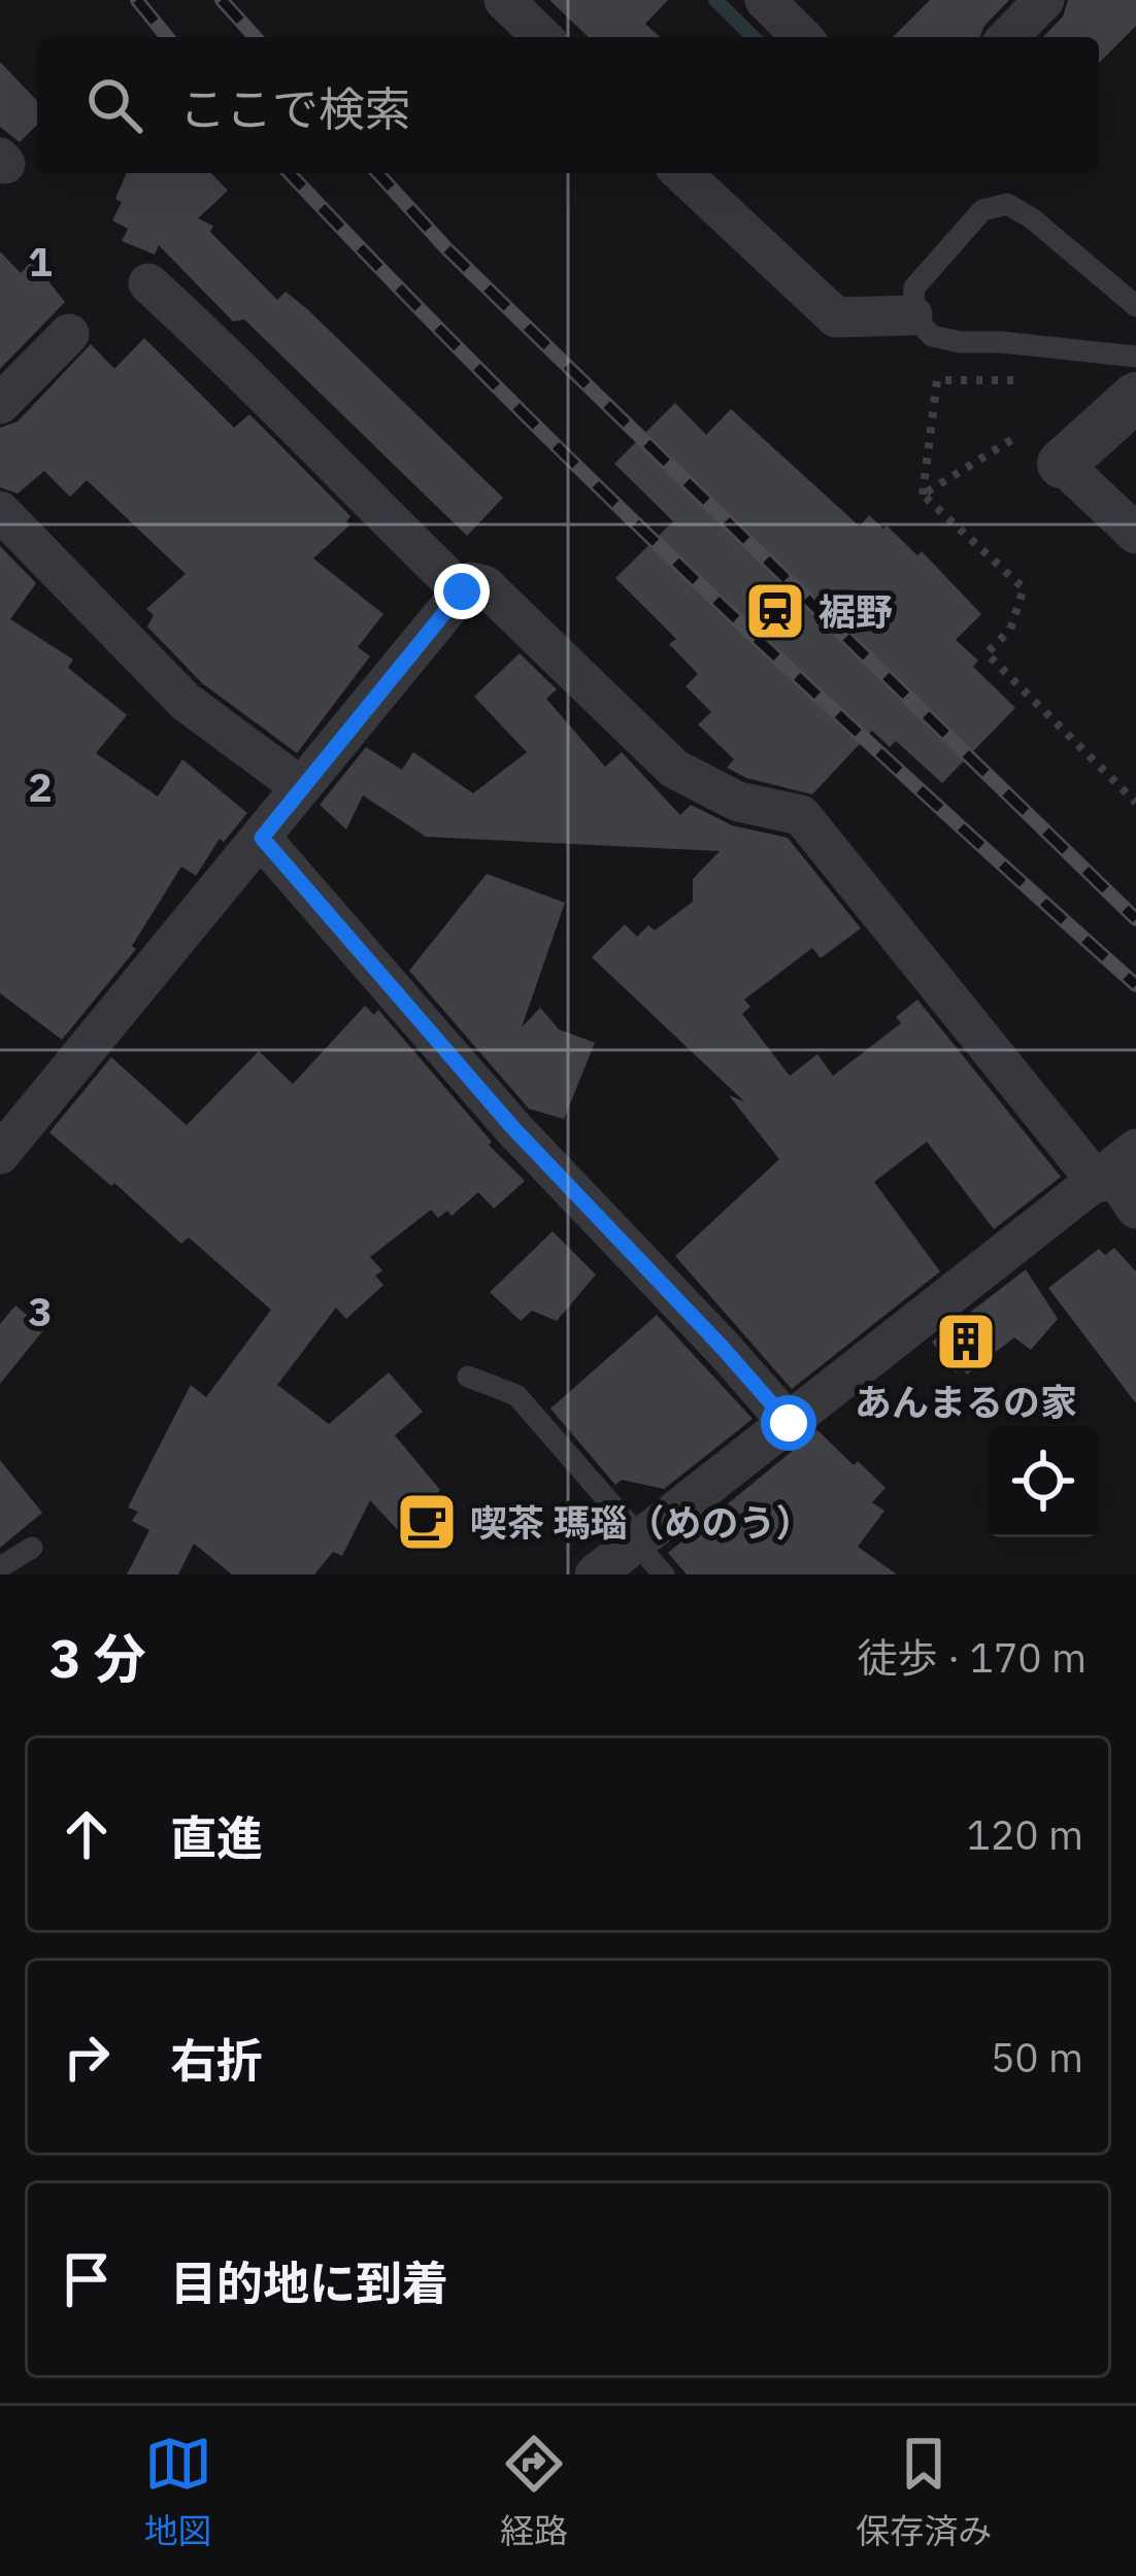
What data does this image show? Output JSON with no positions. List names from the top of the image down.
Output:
{
  "places": {
    "station": ["裾野"],
    "building": ["あんまるの家"],
    "cafe": ["喫茶 瑪瑙（めのう）"]
  },
  "page": {
    "search": "ここで検索",
    "heading": ["3 分", "徒歩 · 170 m"],
    "list": [
      ["直進", "120 m"],
      ["右折", "50 m"],
      "目的地に到着"
    ],
    "nav": ["地図", "経路", "保存済み"]
  },
  "grid": {
    "rows": ["1", "2", "3"]
  }
}
